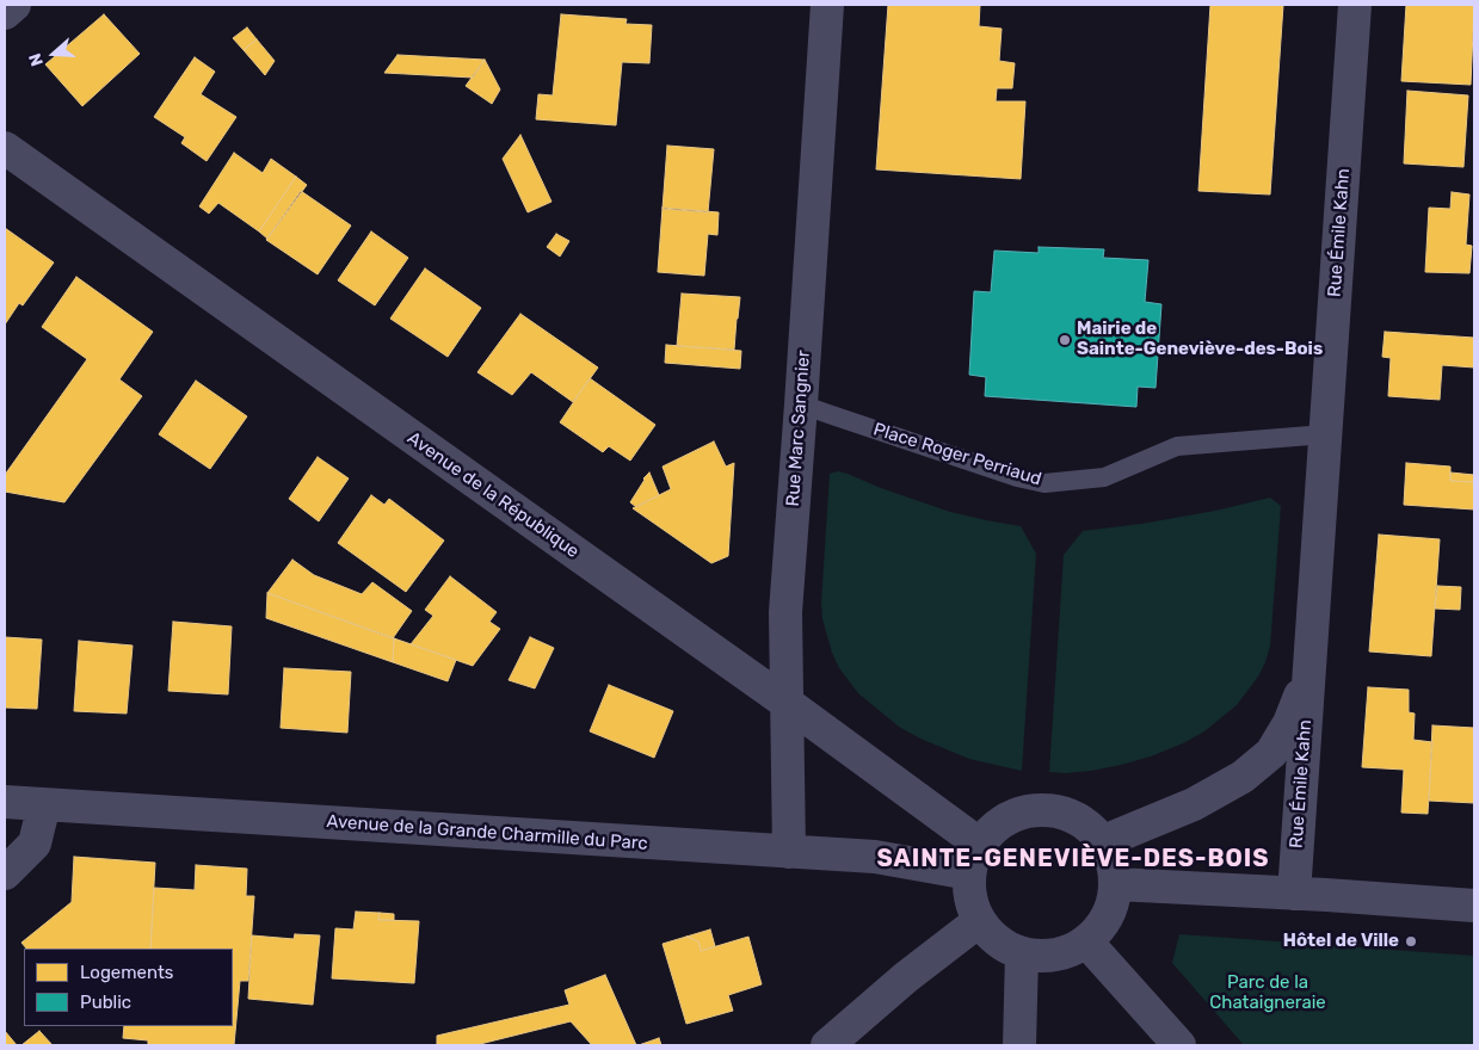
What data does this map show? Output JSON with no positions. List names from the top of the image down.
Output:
{
  "streets": {
    "street": [
      "Rue Émile Kahn",
      "Rue Marc Sangnier",
      "Avenue de la République",
      "Avenue de la Grande Charmille du Parc"
    ],
    "lane": ["Place Roger Perriaud"]
  },
  "crossings": [
    ["Rue Émile Kahn", "Place Roger Perriaud"],
    ["Rue Émile Kahn", "Avenue de la République"],
    ["Rue Émile Kahn", "Avenue de la Grande Charmille du Parc"],
    ["Rue Marc Sangnier", "Place Roger Perriaud"],
    ["Rue Marc Sangnier", "Avenue de la République"],
    ["Rue Marc Sangnier", "Avenue de la Grande Charmille du Parc"],
    ["Avenue de la République", "Avenue de la Grande Charmille du Parc"]
  ],
  "districts": ["SAINTE-GENEVIÈVE-DES-BOIS"],
  "parks": ["Parc de la Chataigneraie"],
  "places": ["Mairie de Sainte-Geneviève-des-Bois", "Hôtel de Ville"],
  "legend": ["Logements", "Public"],
  "north": "left"
}
